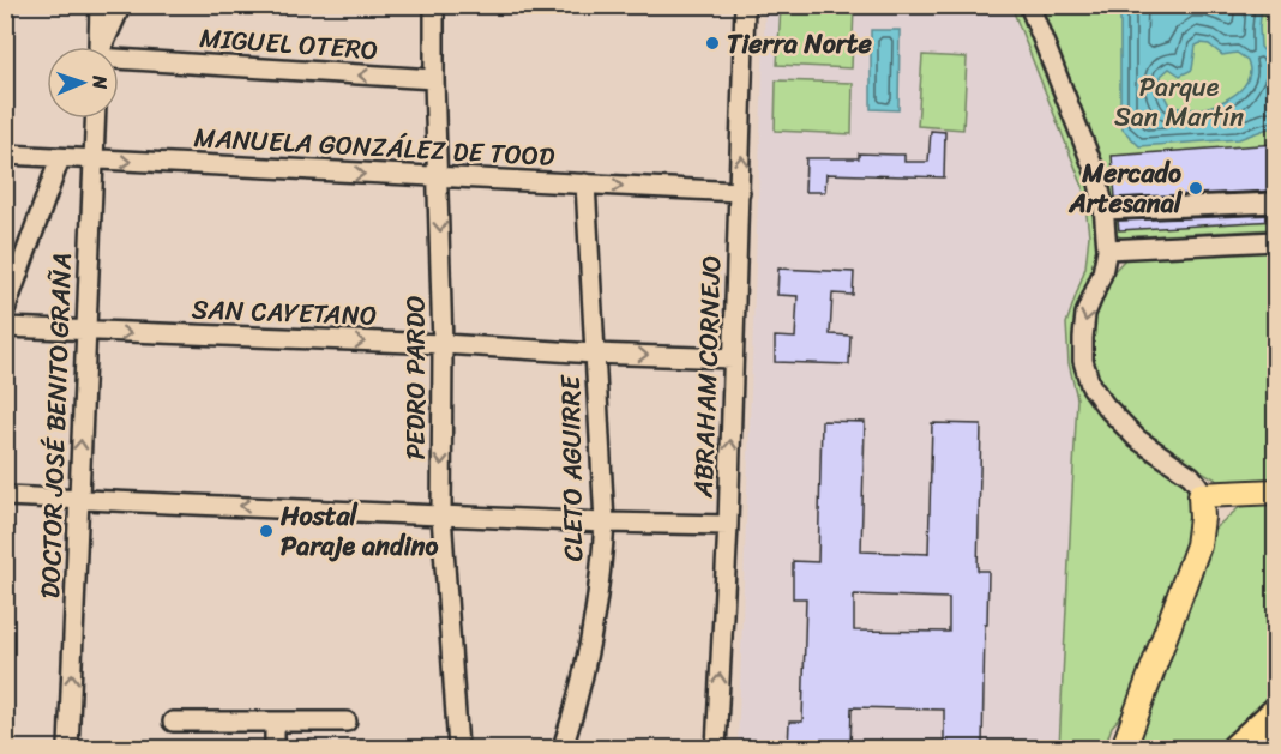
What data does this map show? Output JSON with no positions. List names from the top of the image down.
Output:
{
  "streets": {
    "street": [
      "MIGUEL OTERO",
      "MANUELA GONZÁLEZ DE TOOD",
      "SAN CAYETANO",
      "ABRAHAM CORNEJO",
      "PEDRO PARDO",
      "DOCTOR JOSÉ BENITO GRAÑA",
      "CLETO AGUIRRE"
    ]
  },
  "crossings": [
    ["MIGUEL OTERO", "PEDRO PARDO"],
    ["MANUELA GONZÁLEZ DE TOOD", "ABRAHAM CORNEJO"],
    ["MANUELA GONZÁLEZ DE TOOD", "PEDRO PARDO"],
    ["MANUELA GONZÁLEZ DE TOOD", "DOCTOR JOSÉ BENITO GRAÑA"],
    ["MANUELA GONZÁLEZ DE TOOD", "CLETO AGUIRRE"],
    ["SAN CAYETANO", "ABRAHAM CORNEJO"],
    ["SAN CAYETANO", "PEDRO PARDO"],
    ["SAN CAYETANO", "DOCTOR JOSÉ BENITO GRAÑA"],
    ["SAN CAYETANO", "CLETO AGUIRRE"]
  ],
  "one_way": [
    "MIGUEL OTERO",
    "MANUELA GONZÁLEZ DE TOOD",
    "SAN CAYETANO",
    "ABRAHAM CORNEJO",
    "PEDRO PARDO",
    "DOCTOR JOSÉ BENITO GRAÑA"
  ],
  "parks": ["Parque San Martín"],
  "places": ["Tierra Norte", "Mercado Artesanal", "Hostal Paraje andino"],
  "north": "right"
}
